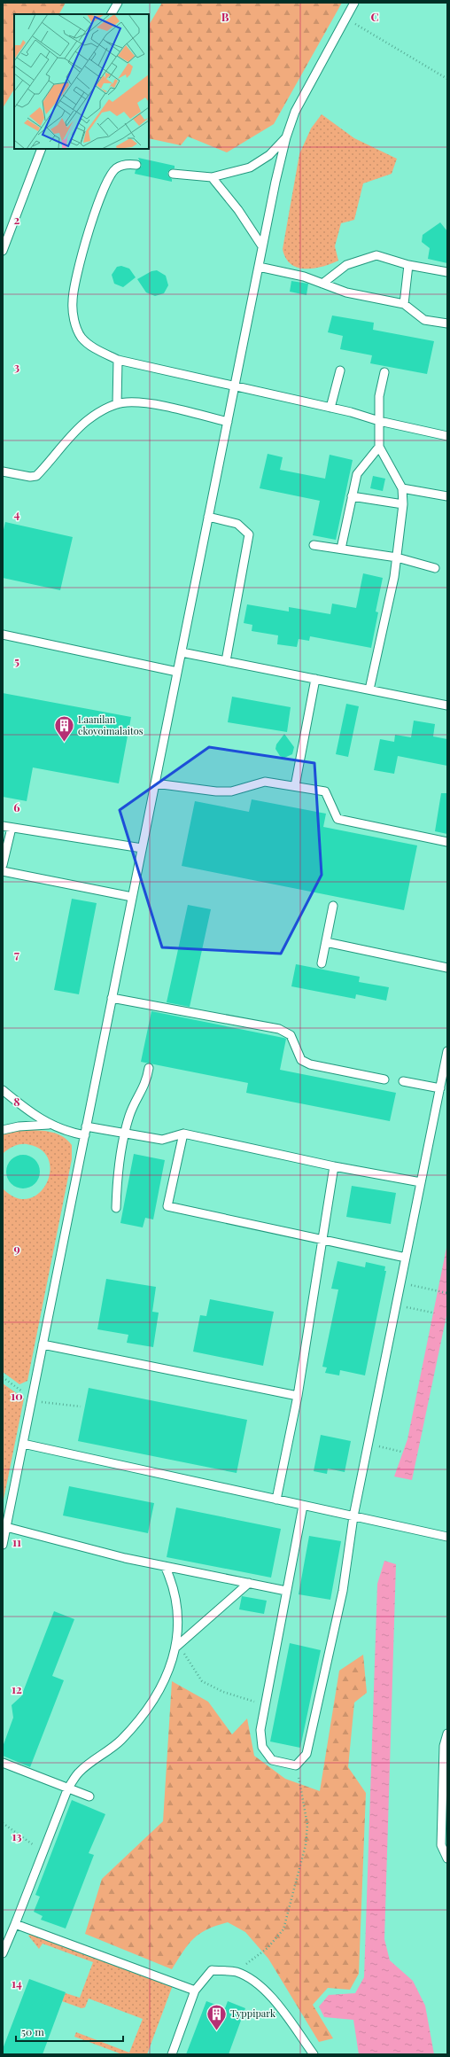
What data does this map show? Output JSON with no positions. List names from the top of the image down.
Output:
{
  "places": {
    "building": ["Laanilan ekovoimalaitos", "Typpipark"]
  },
  "scale_bar": "50 m",
  "grid": {
    "columns": ["B", "C"],
    "rows": [
      "2",
      "3",
      "4",
      "5",
      "6",
      "7",
      "8",
      "9",
      "10",
      "11",
      "12",
      "13",
      "14"
    ]
  }
}
